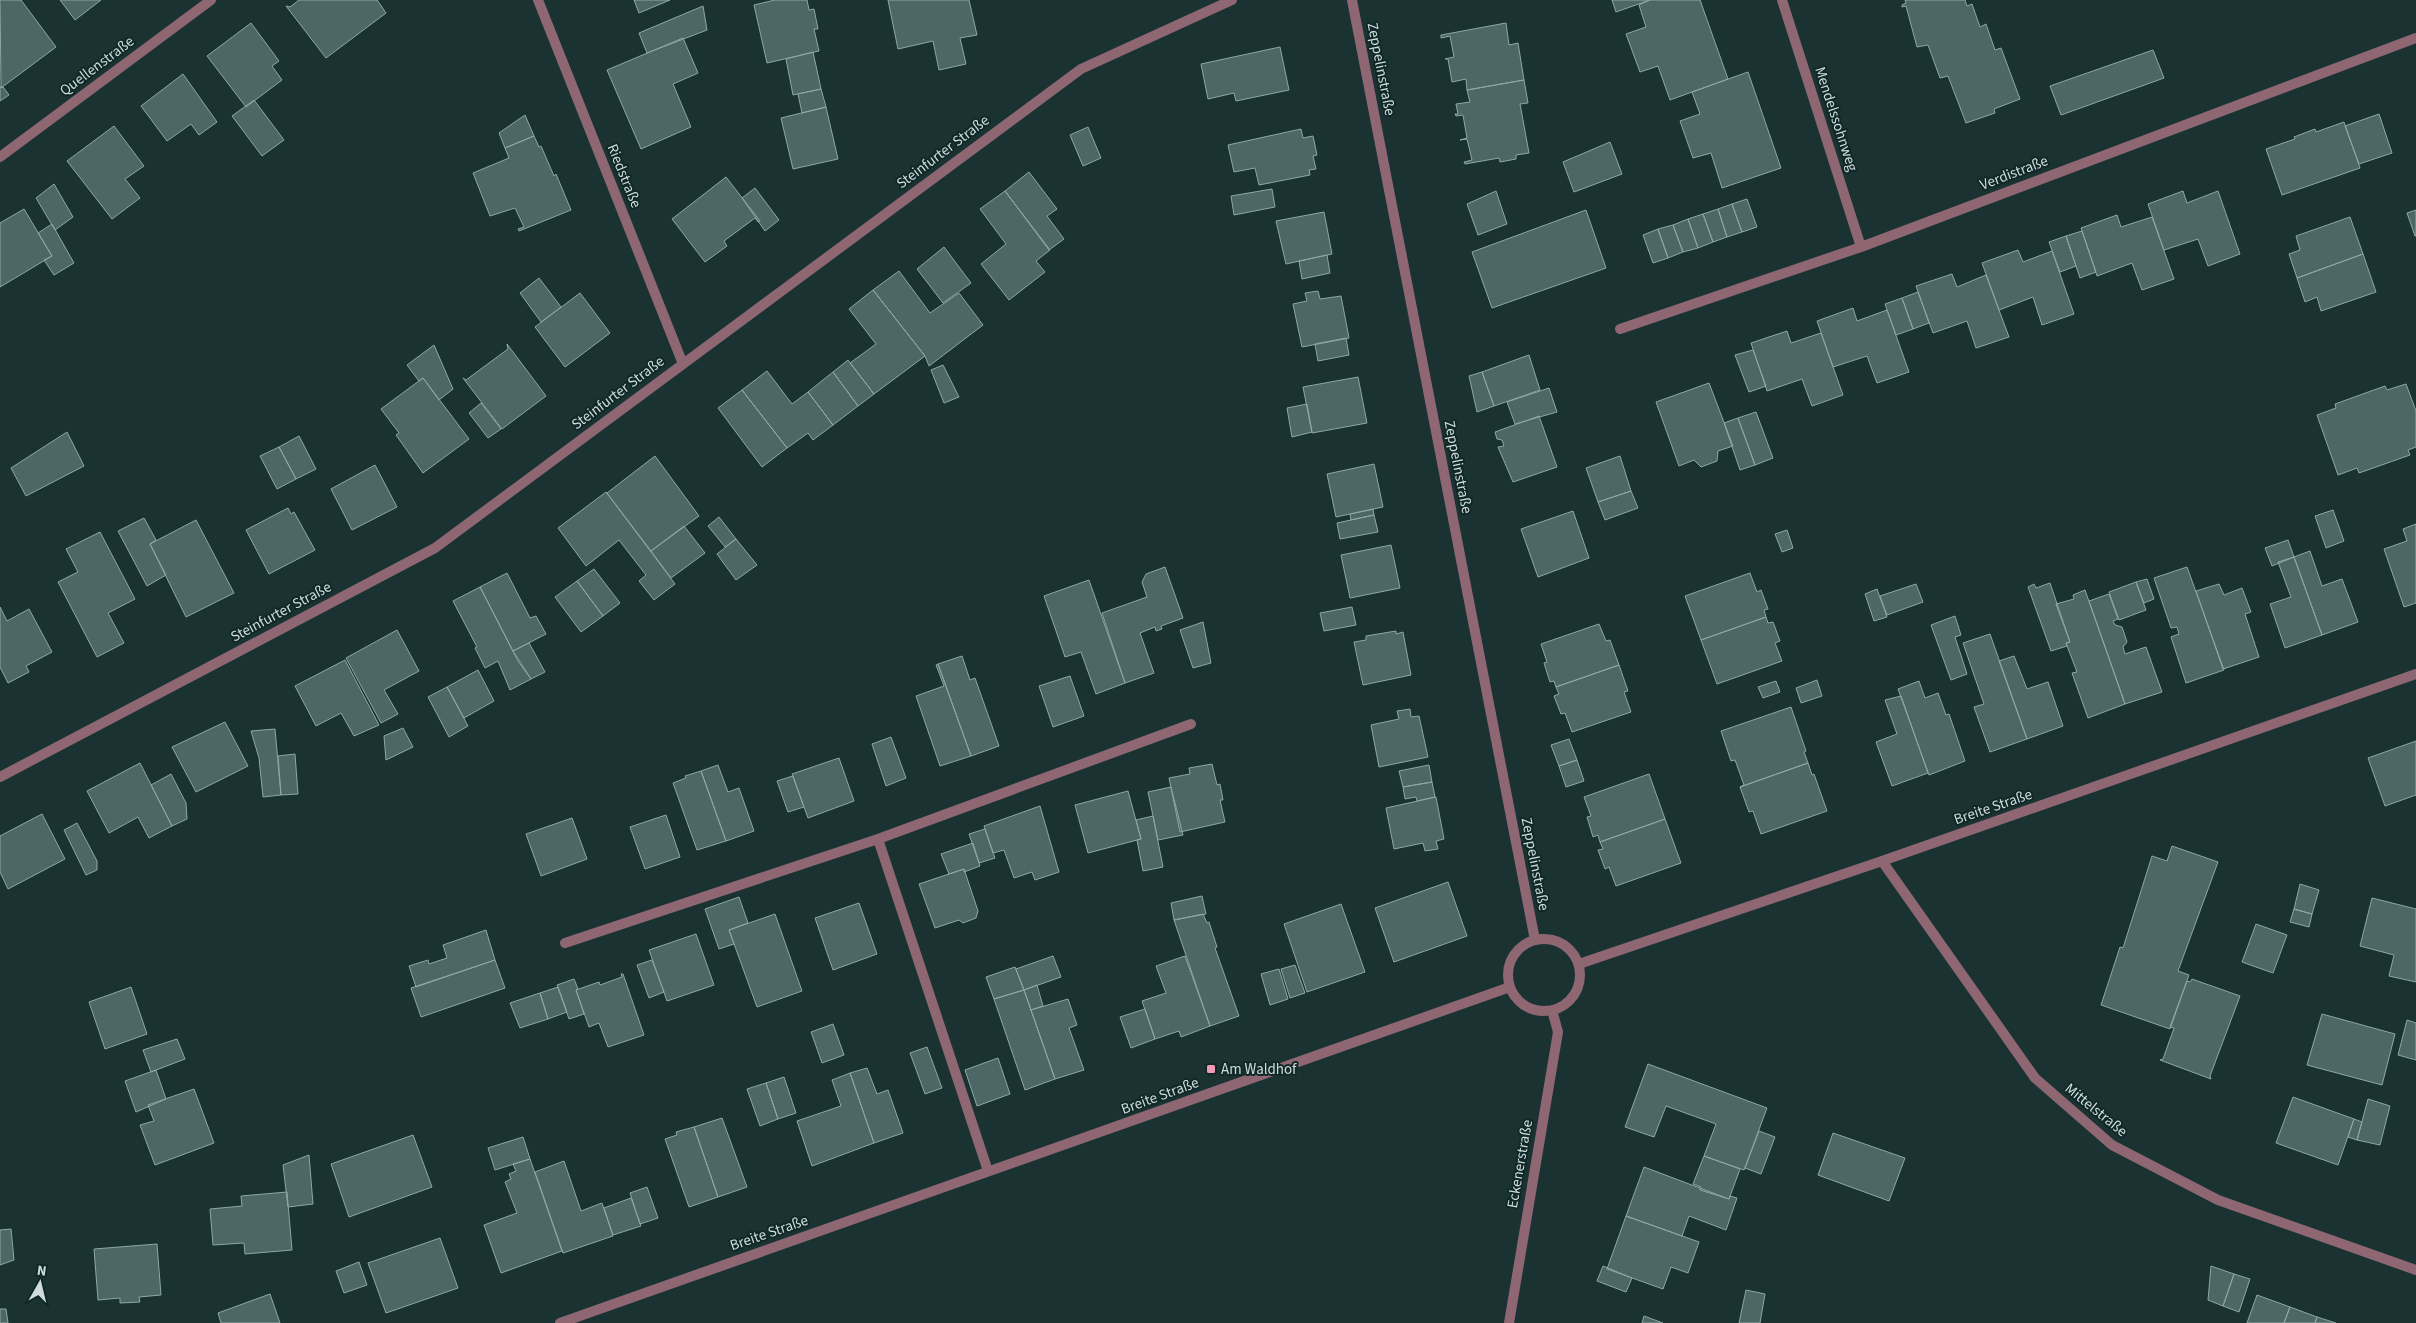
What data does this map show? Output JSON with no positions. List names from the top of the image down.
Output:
{
  "streets": {
    "street": [
      "Quellenstraße",
      "Zeppelinstraße",
      "Mendelssohnweg",
      "Steinfurter Straße",
      "Verdistraße",
      "Riedstraße",
      "Breite Straße",
      "Mittelstraße",
      "Eckenerstraße"
    ]
  },
  "crossings": [
    ["Zeppelinstraße", "Breite Straße"],
    ["Zeppelinstraße", "Eckenerstraße"],
    ["Mendelssohnweg", "Verdistraße"],
    ["Steinfurter Straße", "Riedstraße"],
    ["Breite Straße", "Mittelstraße"],
    ["Breite Straße", "Eckenerstraße"]
  ],
  "places": {
    "transit": ["Am Waldhof"]
  },
  "north": "top"
}
